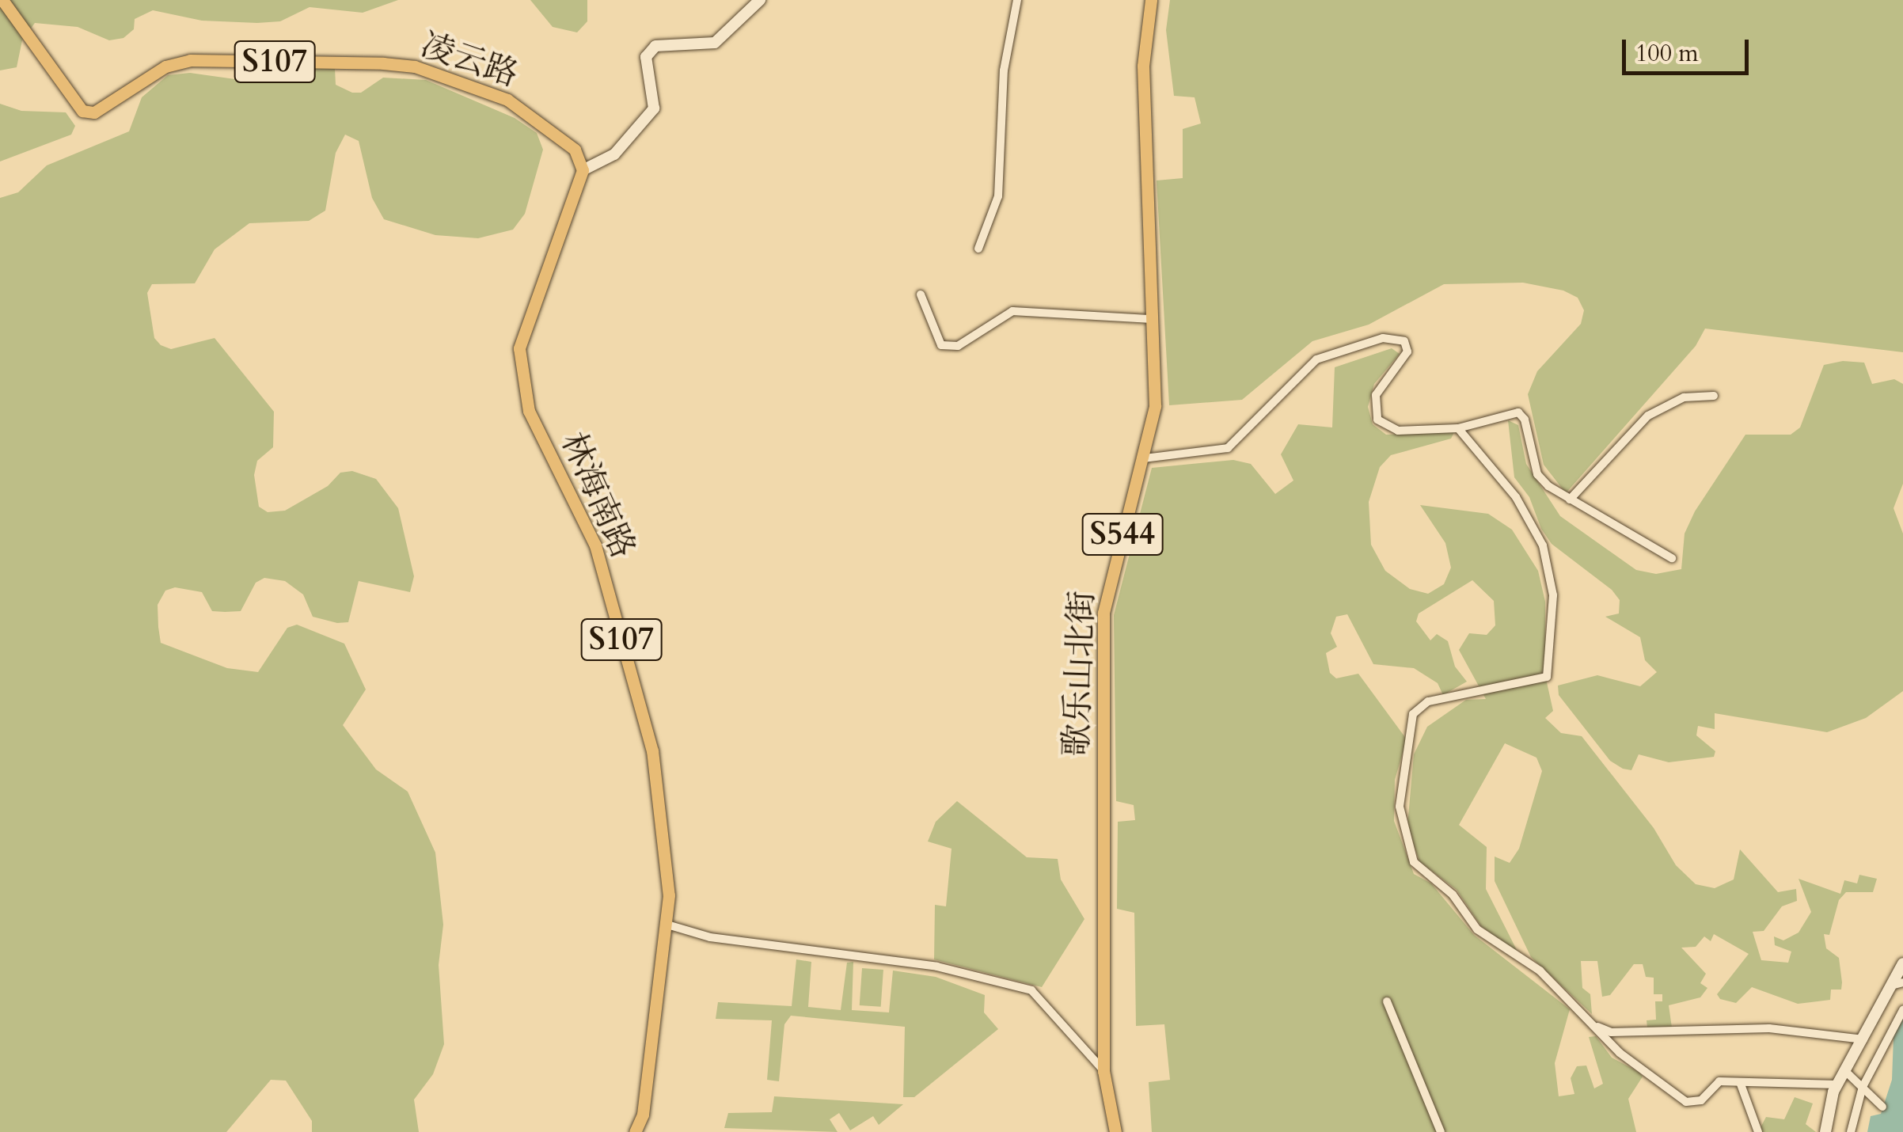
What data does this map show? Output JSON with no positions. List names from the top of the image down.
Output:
{
  "streets": {
    "main road": [
      "凌云路",
      "S107",
      "林海南路",
      "S544",
      "歌乐山北街"
    ]
  },
  "crossings": [
    ["凌云路", "林海南路"],
    ["S544", "歌乐山北街"]
  ],
  "scale_bar": "100 m"
}
